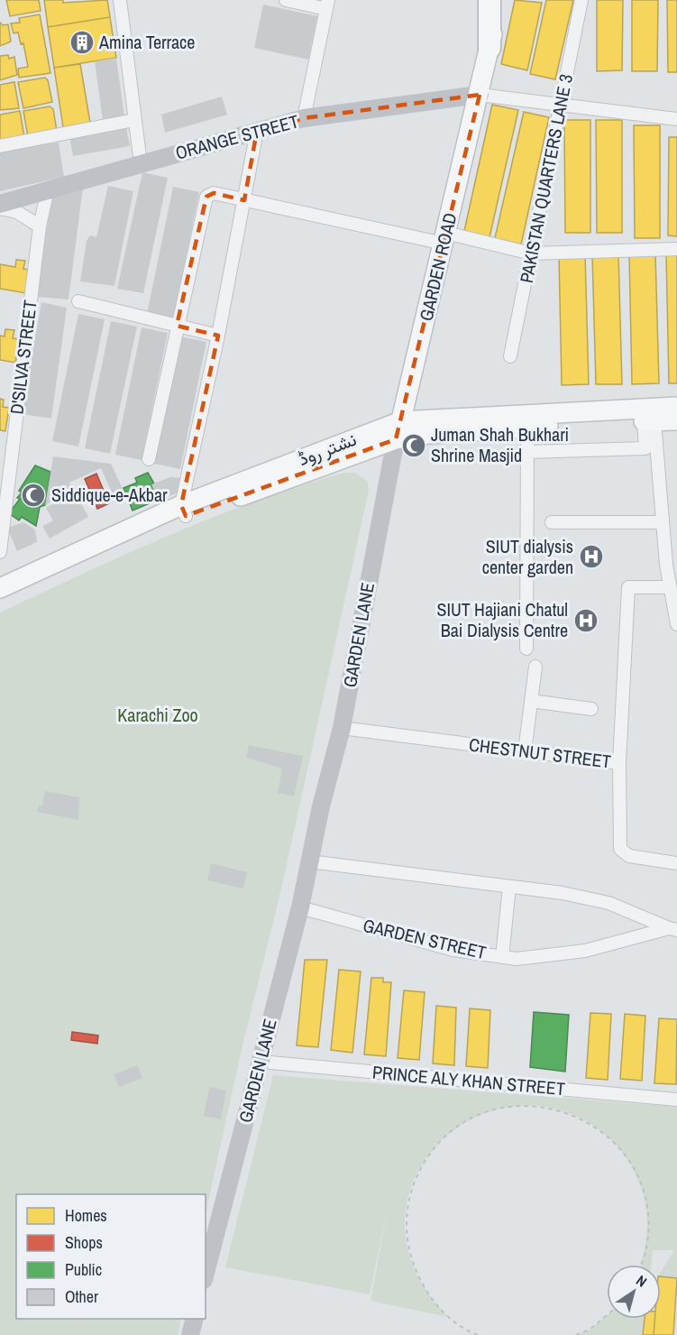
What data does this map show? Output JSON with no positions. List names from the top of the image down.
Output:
{
  "streets": {
    "main road": [
      "ORANGE STREET",
      "GARDEN ROAD",
      "نشتر روڈ",
      "GARDEN LANE"
    ],
    "street": [
      "PAKISTAN QUARTERS LANE 3",
      "D'SILVA STREET",
      "CHESTNUT STREET",
      "GARDEN STREET",
      "PRINCE ALY KHAN STREET"
    ]
  },
  "crossings": [
    ["ORANGE STREET", "GARDEN ROAD"],
    ["ORANGE STREET", "D'SILVA STREET"],
    ["GARDEN ROAD", "نشتر روڈ"],
    ["GARDEN ROAD", "GARDEN LANE"],
    ["نشتر روڈ", "GARDEN LANE"],
    ["GARDEN LANE", "CHESTNUT STREET"],
    ["GARDEN LANE", "GARDEN STREET"],
    ["GARDEN LANE", "PRINCE ALY KHAN STREET"]
  ],
  "parks": ["Karachi Zoo"],
  "places": {
    "building": ["Amina Terrace"],
    "mosque": ["Juman Shah Bukhari Shrine Masjid", "Siddique-e-Akbar"],
    "hospital": ["SIUT dialysis center garden", "SIUT Hajiani Chatul Bai Dialysis Centre"]
  },
  "legend": [
    "Homes",
    "Shops",
    "Public",
    "Other"
  ],
  "north": "top right"
}
